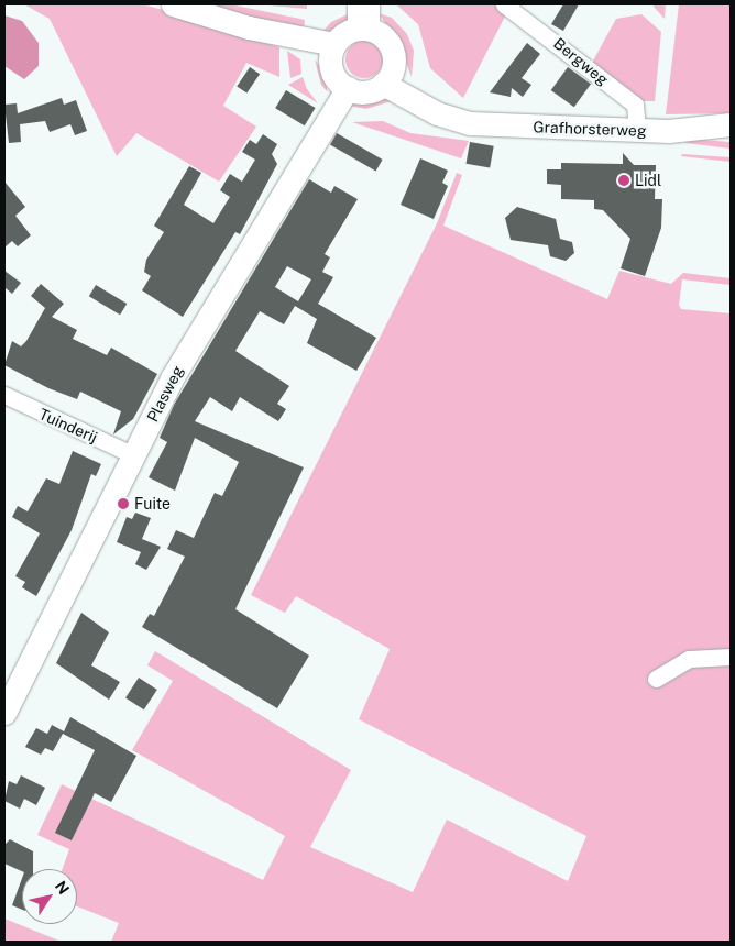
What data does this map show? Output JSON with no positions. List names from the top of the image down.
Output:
{
  "streets": {
    "main road": ["Grafhorsterweg", "Plasweg"],
    "street": ["Bergweg", "Tuinderij"]
  },
  "crossings": [
    ["Bergweg", "Grafhorsterweg"],
    ["Grafhorsterweg", "Plasweg"],
    ["Plasweg", "Tuinderij"]
  ],
  "places": ["Lidl", "Fuite"],
  "north": "top right"
}
